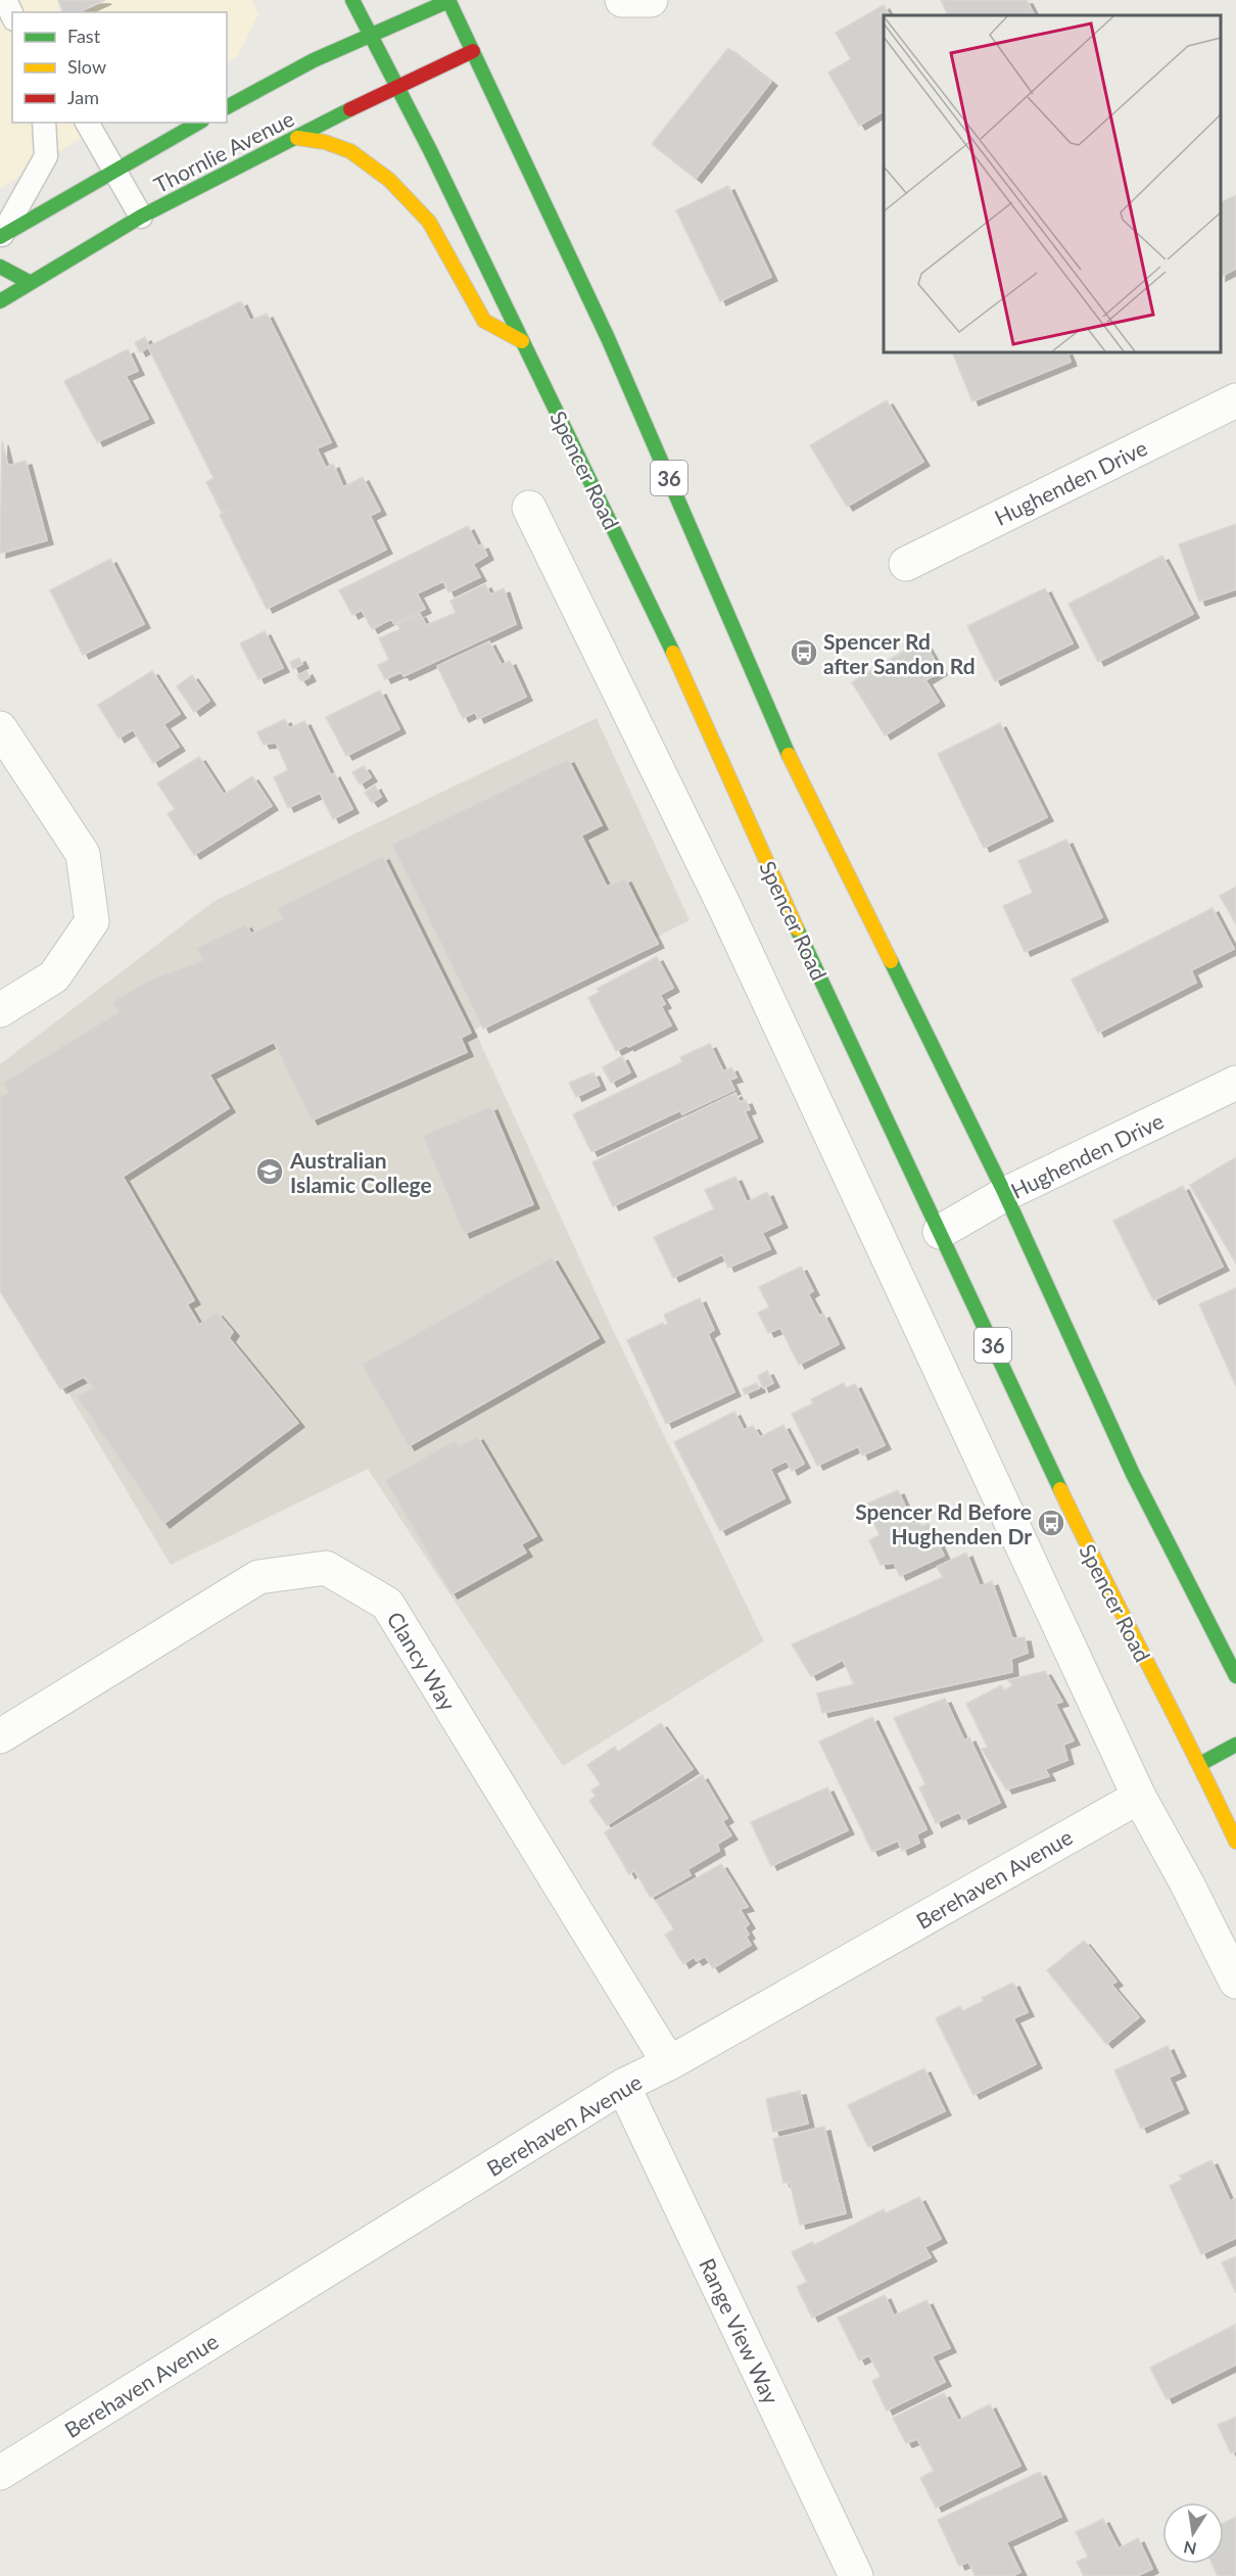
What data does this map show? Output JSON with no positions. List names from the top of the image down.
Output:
{
  "streets": {
    "main road": ["Thornlie Avenue", "Spencer Road", "36"],
    "street": [
      "Hughenden Drive",
      "Clancy Way",
      "Berehaven Avenue",
      "Range View Way"
    ]
  },
  "crossings": [
    ["Thornlie Avenue", "Spencer Road"],
    ["Thornlie Avenue", "36"],
    ["Spencer Road", "Hughenden Drive"],
    ["36", "Hughenden Drive"],
    ["Clancy Way", "Berehaven Avenue"],
    ["Berehaven Avenue", "Range View Way"]
  ],
  "places": {
    "bus stop": ["Spencer Rd after Sandon Rd", "Spencer Rd Before Hughenden Dr"],
    "school or university": ["Australian Islamic College"]
  },
  "legend": ["Fast", "Slow", "Jam"],
  "north": "bottom"
}
